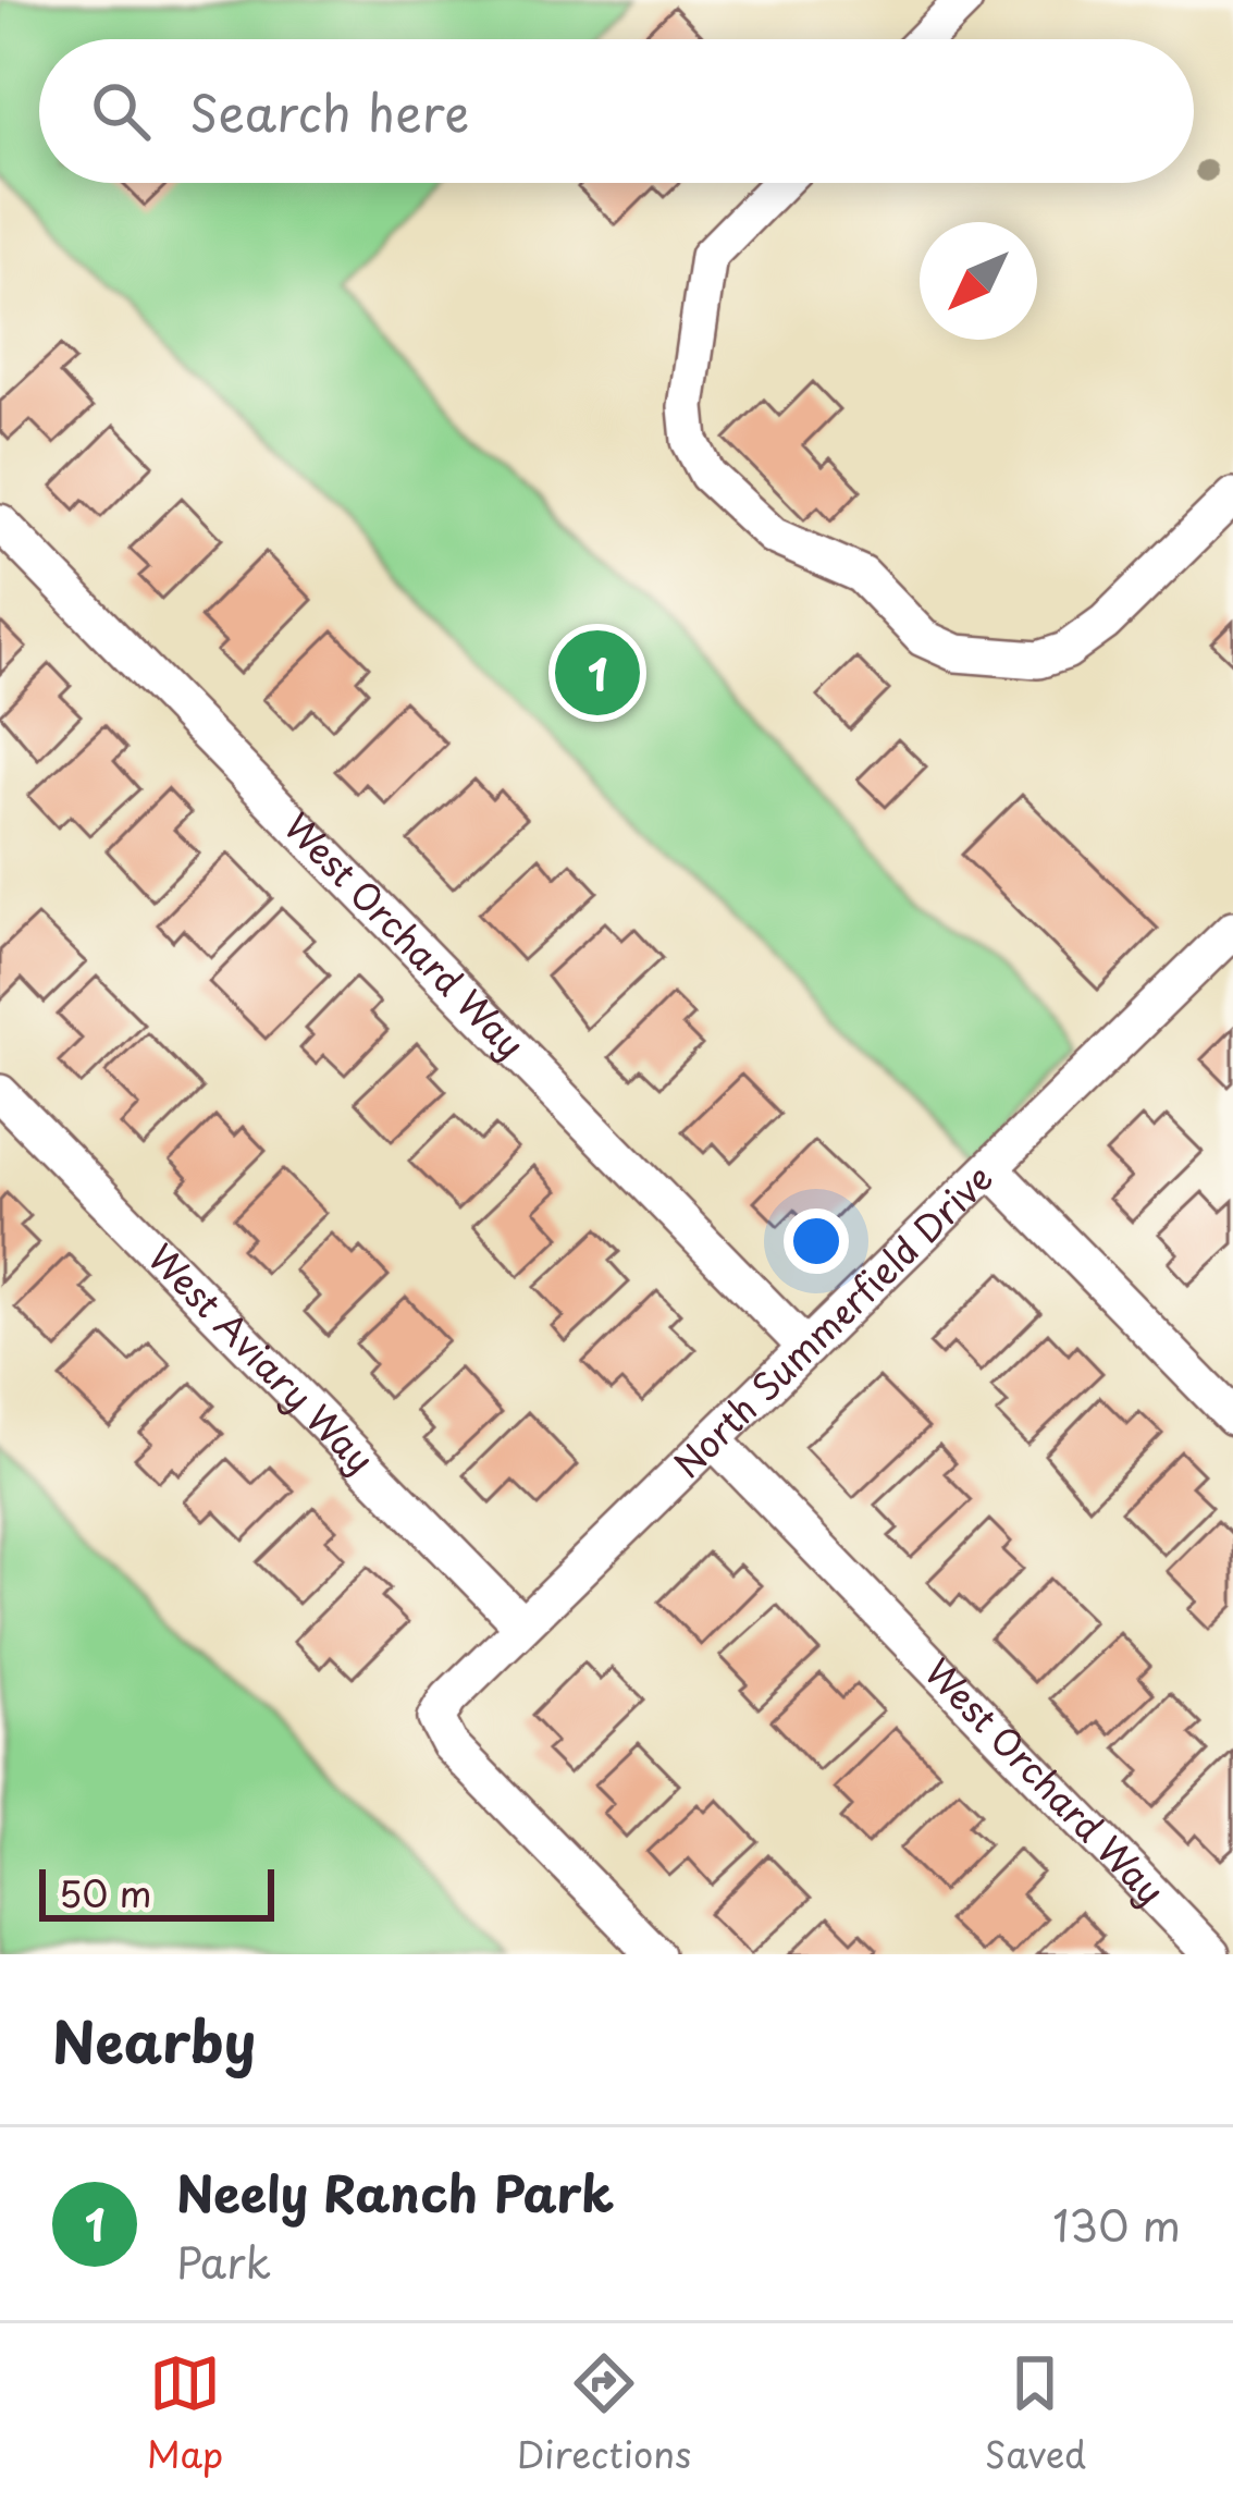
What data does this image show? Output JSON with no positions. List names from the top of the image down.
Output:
{
  "streets": {
    "street": ["West Orchard Way", "North Summerfield Drive", "West Aviary Way"]
  },
  "crossings": [
    ["West Orchard Way", "North Summerfield Drive"],
    ["North Summerfield Drive", "West Aviary Way"]
  ],
  "scale_bar": "50 m",
  "north": "bottom left",
  "page": {
    "search": "Search here",
    "pins": "1",
    "scale": "50 m",
    "heading": "Nearby",
    "list": [
      {
        "mark": "1",
        "name": "Neely Ranch Park",
        "note": "Park",
        "value": "130 m"
      }
    ],
    "nav": ["Map", "Directions", "Saved"]
  }
}
